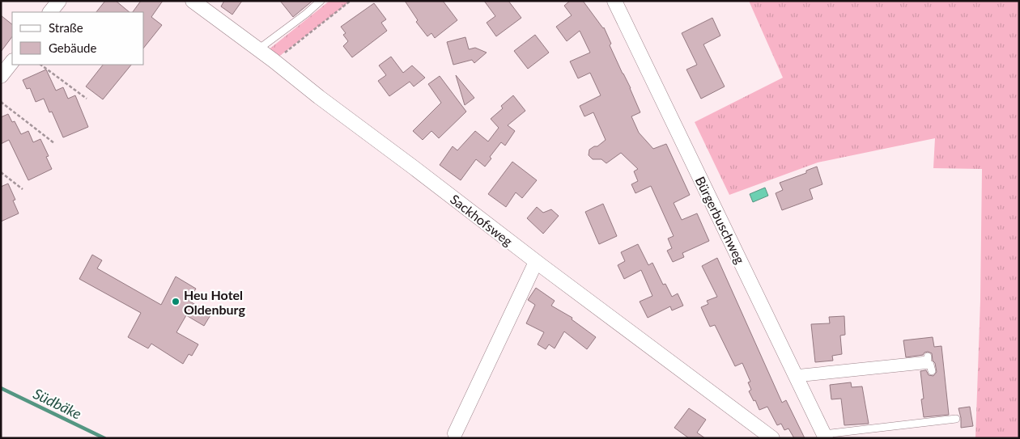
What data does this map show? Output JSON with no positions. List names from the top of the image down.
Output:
{
  "streets": {
    "street": ["Sackhofsweg", "Bürgerbuschweg"]
  },
  "water": ["Südbäke"],
  "places": ["Heu Hotel Oldenburg"],
  "legend": ["Straße", "Gebäude"]
}
